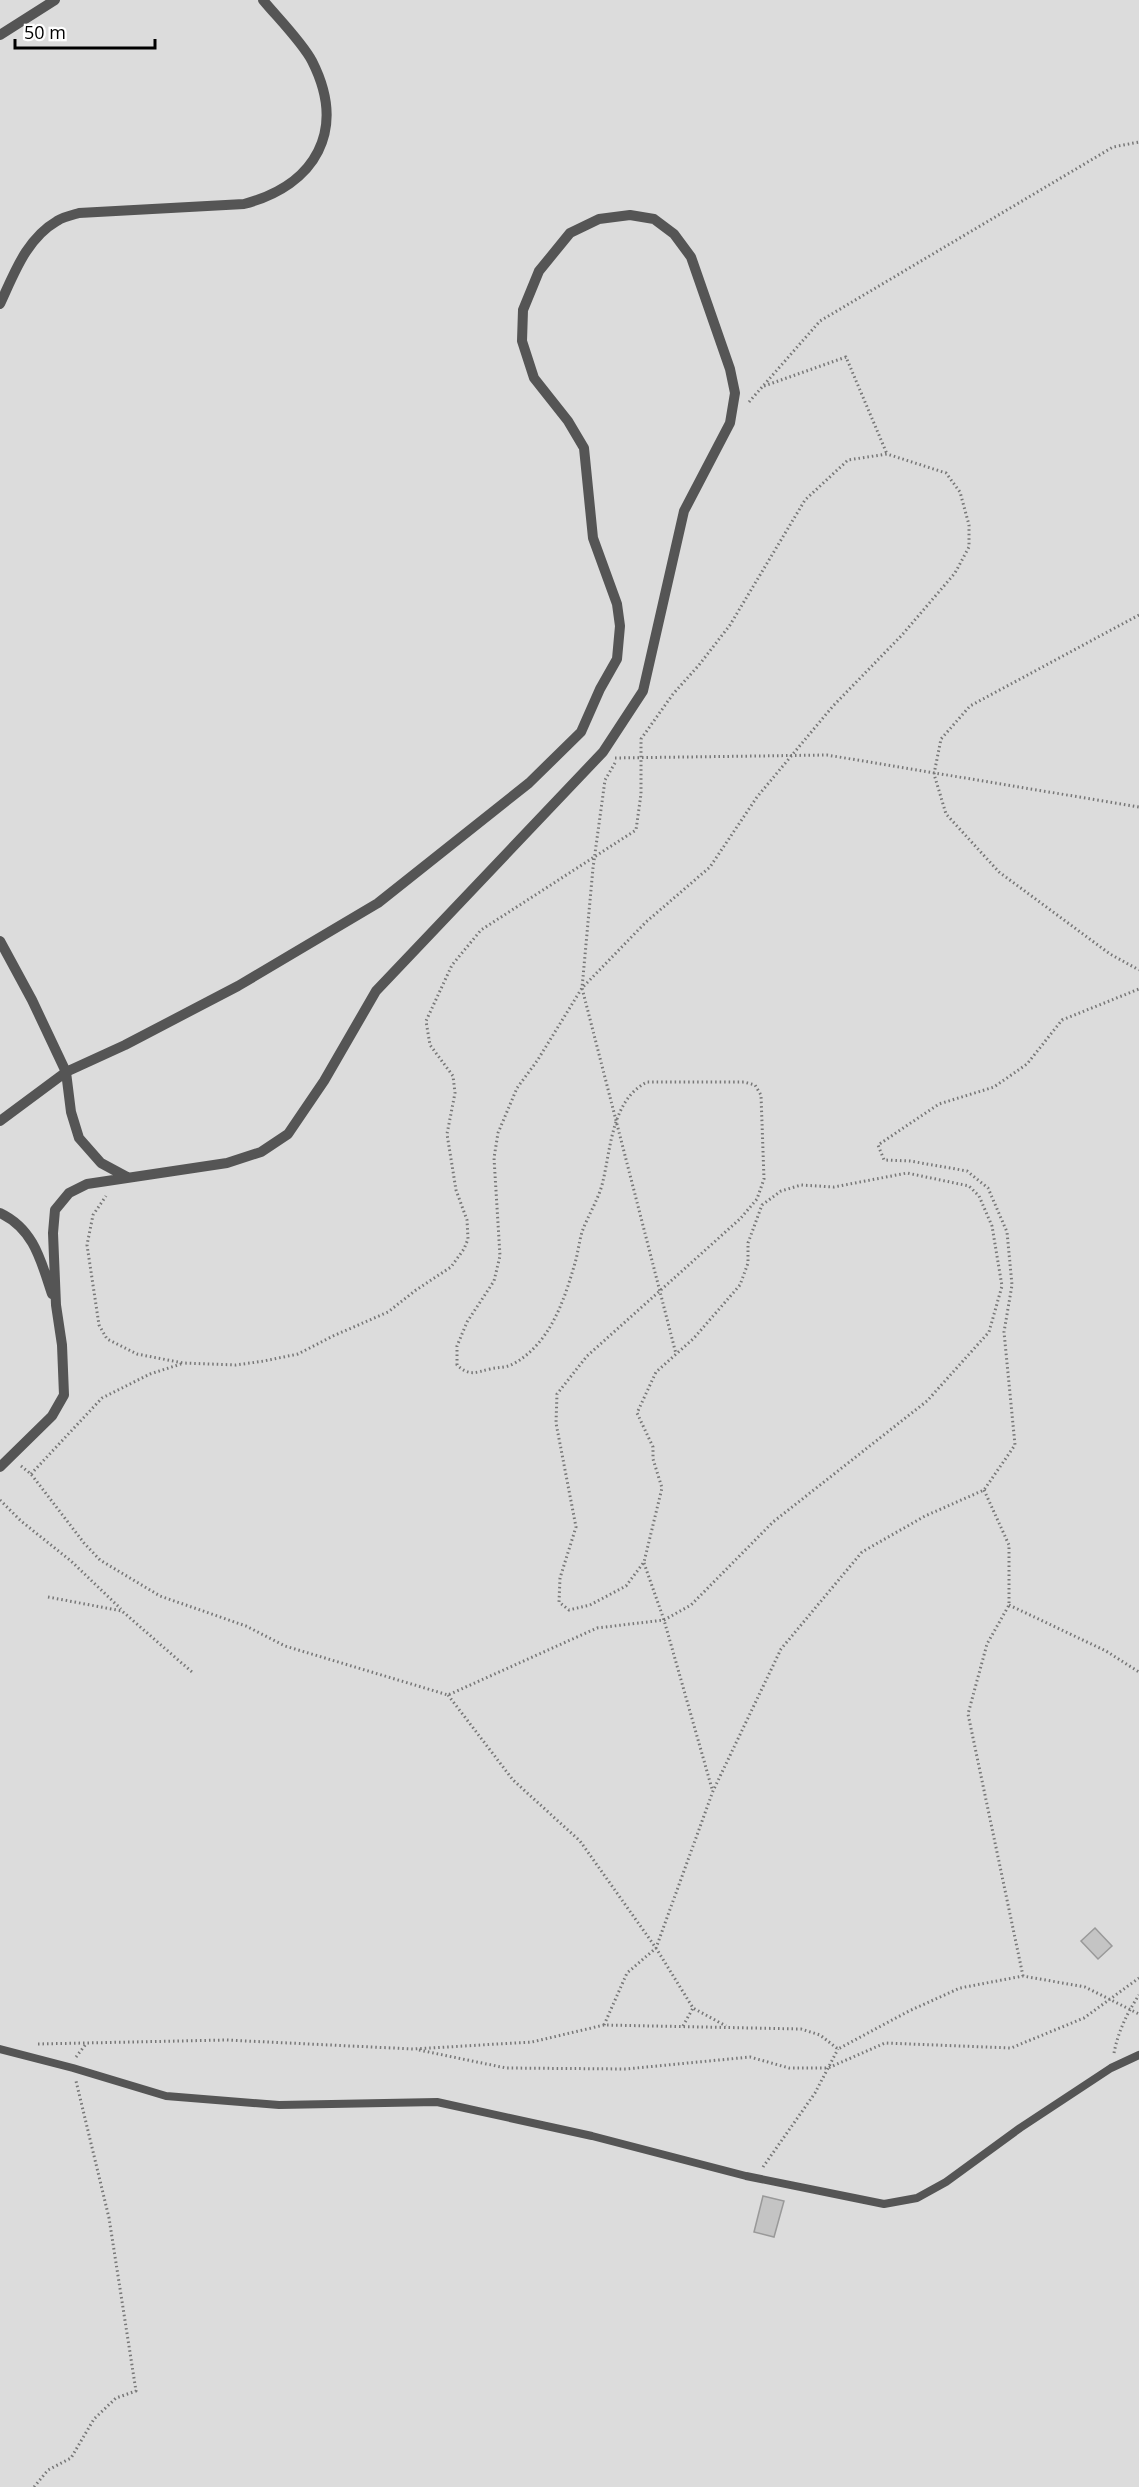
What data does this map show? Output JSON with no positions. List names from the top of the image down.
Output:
{
  "scale_bar": "50 m"
}
